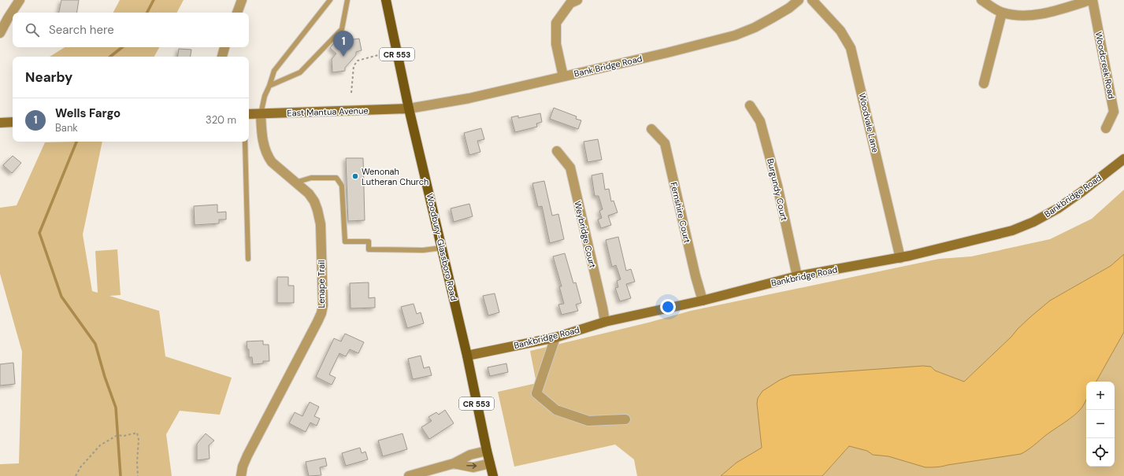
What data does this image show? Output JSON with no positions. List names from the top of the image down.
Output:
{
  "streets": {
    "main road": ["CR 553", "Woodbury-Glassboro Road"],
    "street": [
      "Woodcreek Road",
      "Bank Bridge Road",
      "East Mantua Avenue",
      "Woodvale Lane",
      "Burgundy Court",
      "Bankbridge Road",
      "Fernshire Court",
      "Weybridge Court",
      "Lenape Trail"
    ]
  },
  "crossings": [
    ["Bank Bridge Road", "East Mantua Avenue"],
    ["Bank Bridge Road", "Woodbury-Glassboro Road"],
    ["East Mantua Avenue", "Woodbury-Glassboro Road"],
    ["East Mantua Avenue", "Lenape Trail"],
    ["Woodvale Lane", "Bankbridge Road"],
    ["Burgundy Court", "Bankbridge Road"],
    ["Bankbridge Road", "Fernshire Court"],
    ["Bankbridge Road", "Weybridge Court"],
    ["Bankbridge Road", "Woodbury-Glassboro Road"]
  ],
  "places": ["Wenonah Lutheran Church"],
  "page": {
    "search": "Search here",
    "pins": "1",
    "heading": "Nearby",
    "list": [
      {
        "mark": "1",
        "name": "Wells Fargo",
        "note": "Bank",
        "value": "320 m"
      }
    ],
    "map_buttons": ["+", "−"]
  }
}
